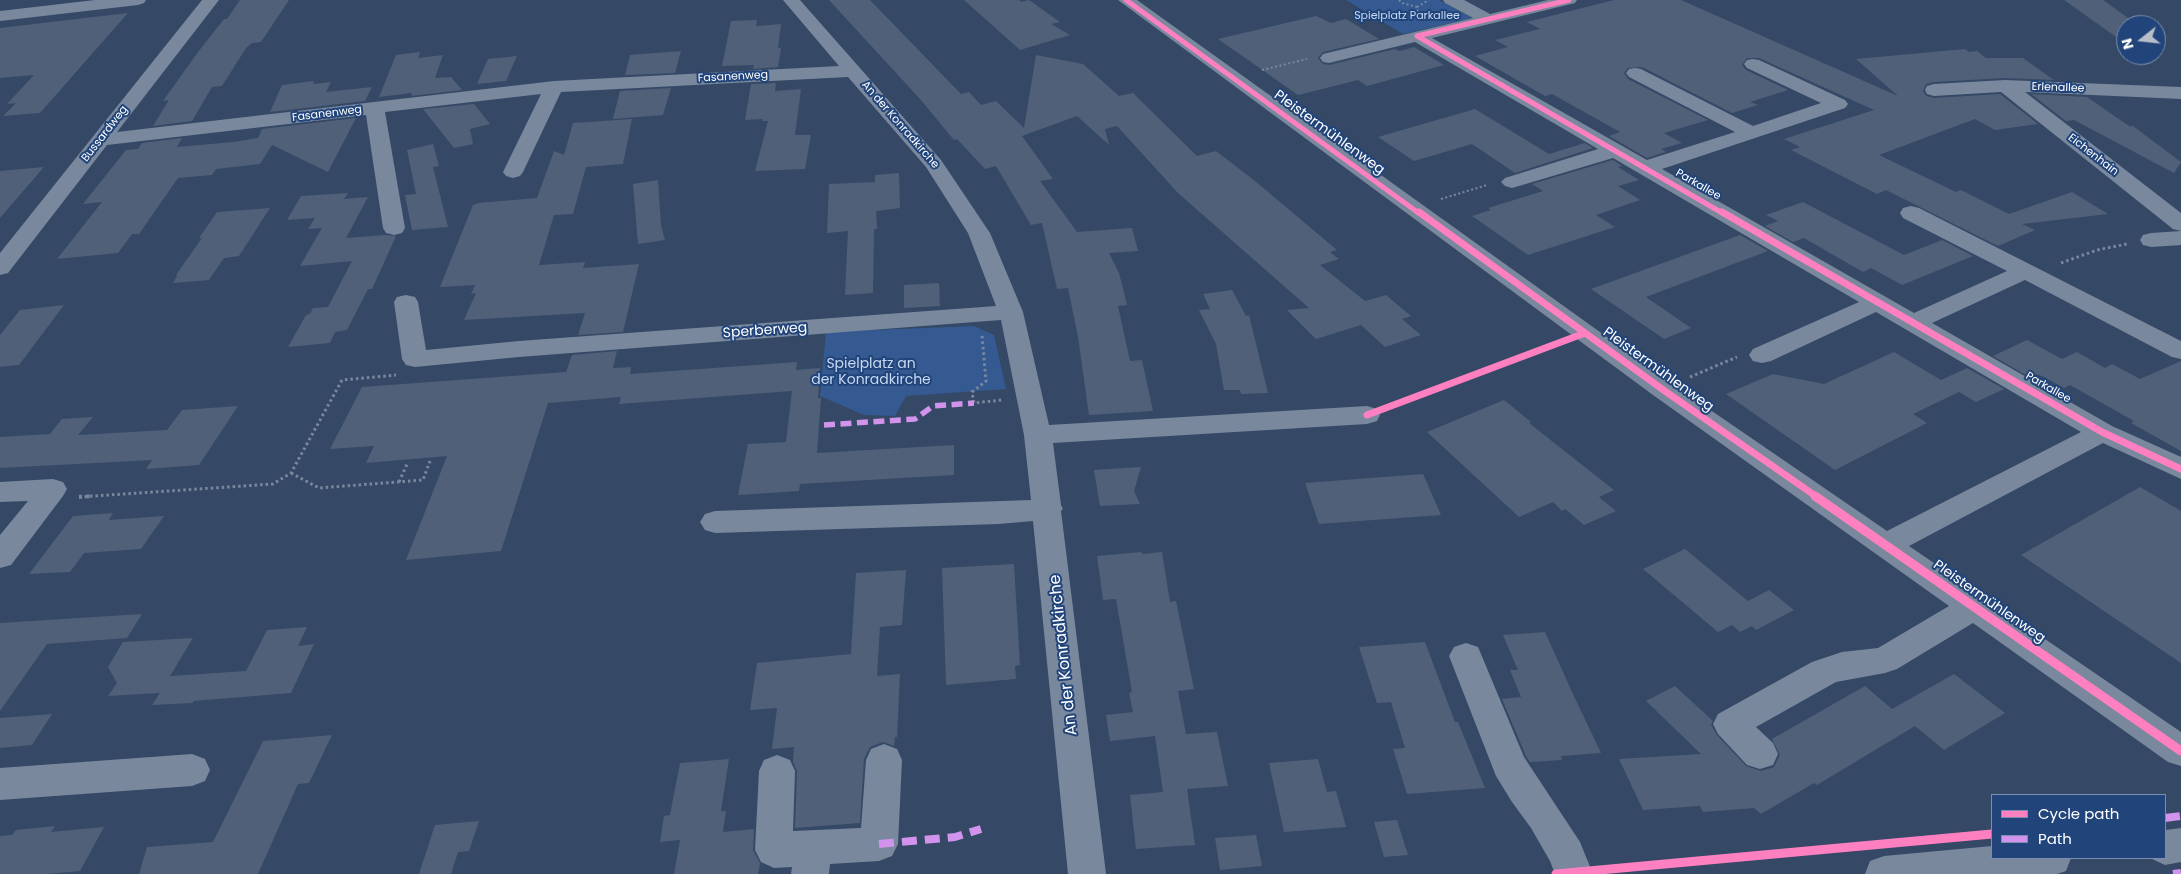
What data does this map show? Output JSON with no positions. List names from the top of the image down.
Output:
{
  "streets": {
    "street": [
      "Fasanenweg",
      "Erlenallee",
      "An der Konradkirche",
      "Pleistermühlenweg",
      "Bussardweg",
      "Eichenhain",
      "Parkallee",
      "Sperberweg"
    ]
  },
  "crossings": [
    ["Fasanenweg", "An der Konradkirche"],
    ["Fasanenweg", "Bussardweg"],
    ["Erlenallee", "Eichenhain"],
    ["An der Konradkirche", "Sperberweg"]
  ],
  "parks": ["Spielplatz Parkallee", "Spielplatz an der Konradkirche"],
  "legend": ["Cycle path", "Path"],
  "north": "left"
}
